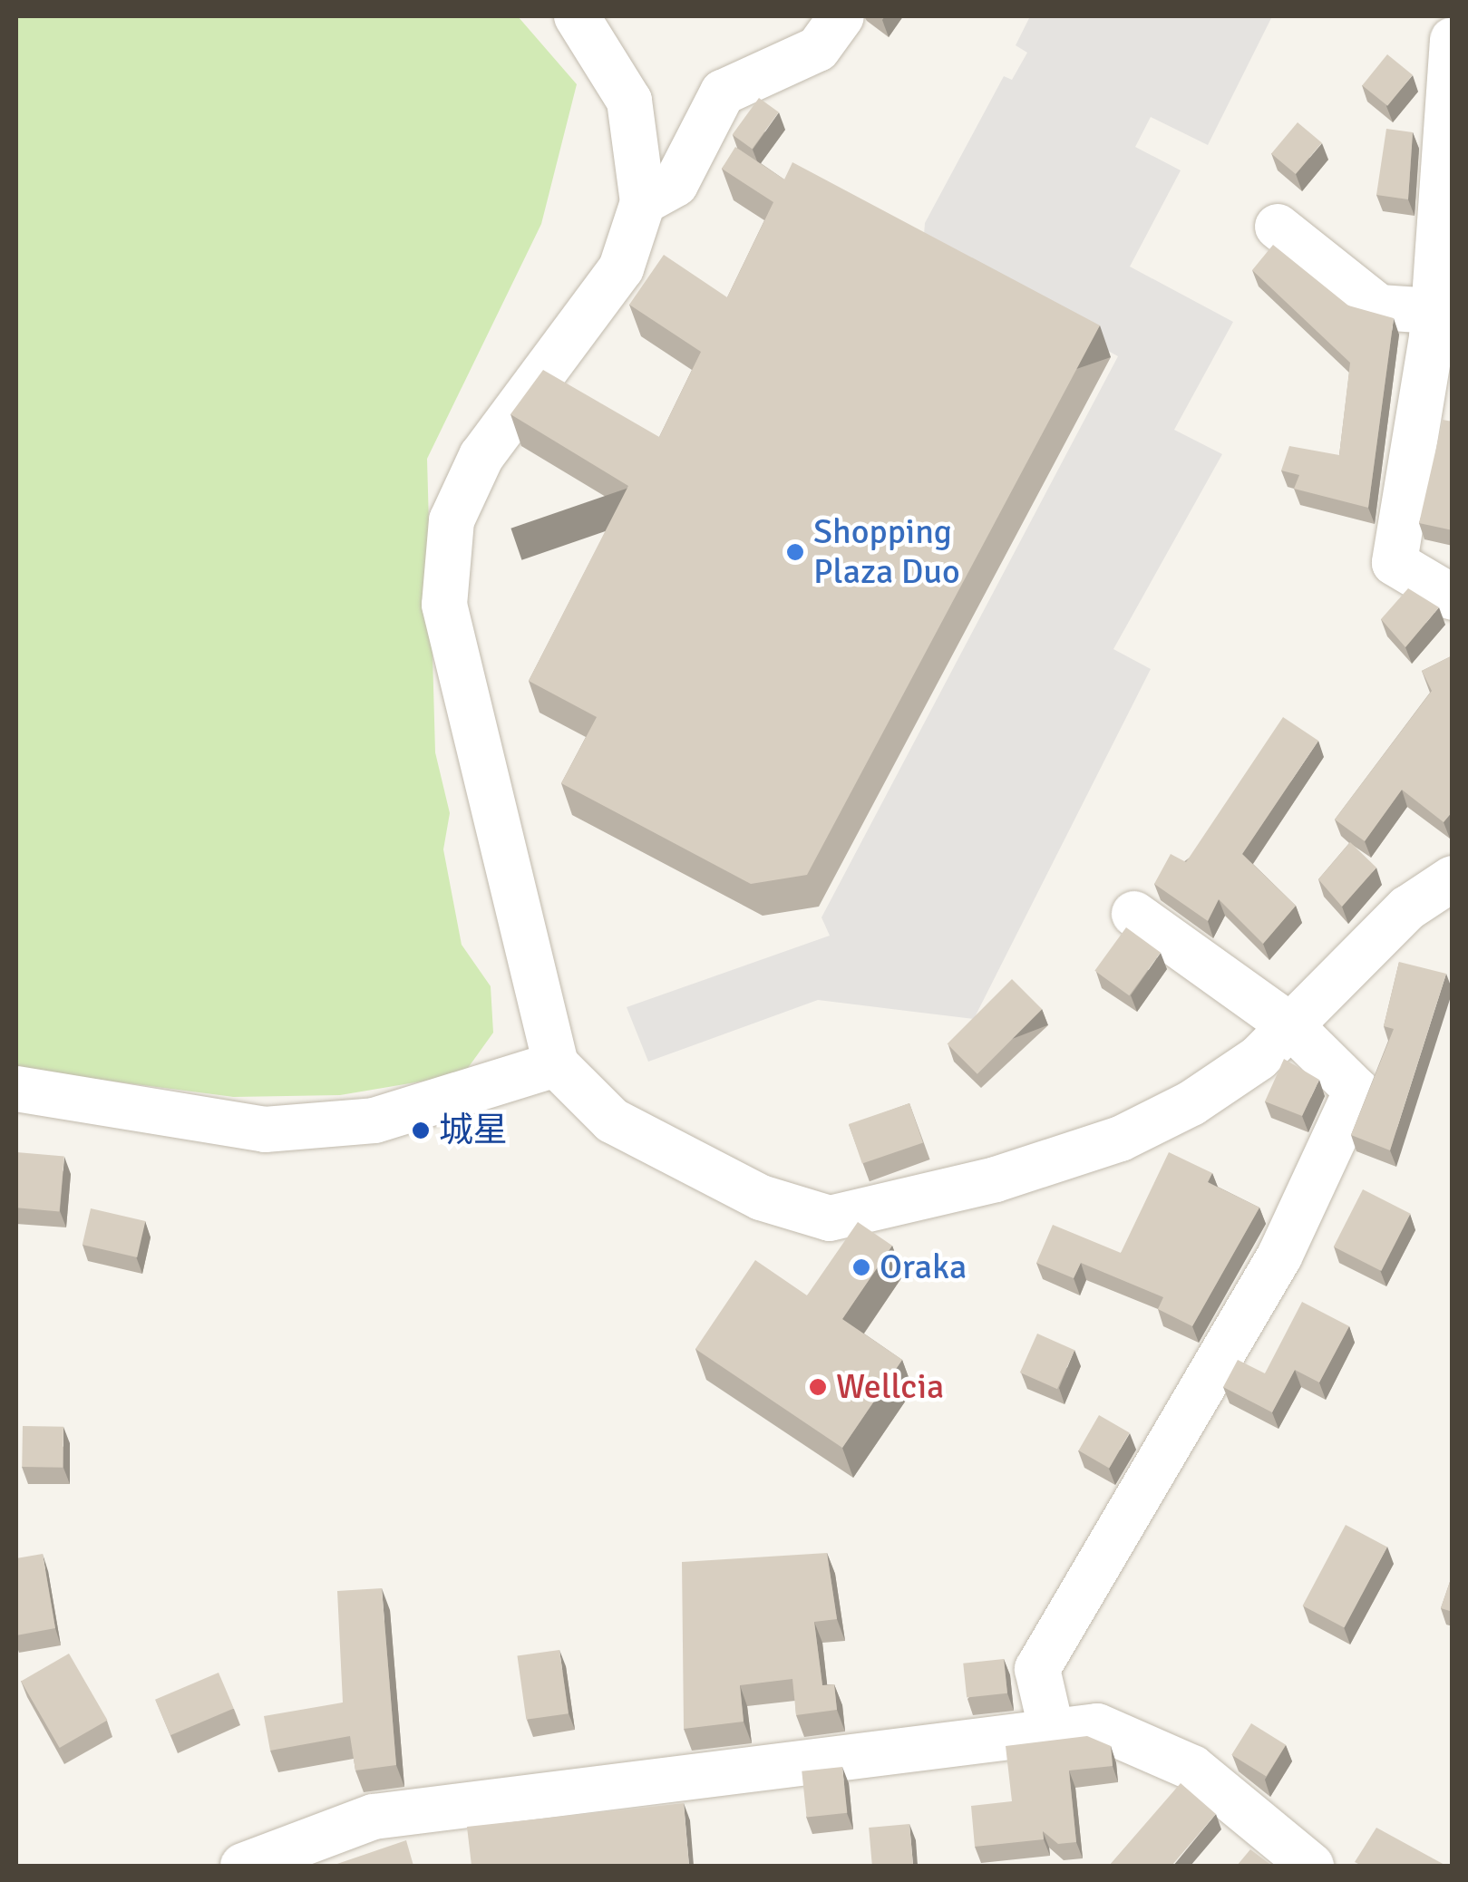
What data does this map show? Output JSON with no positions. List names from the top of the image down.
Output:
{
  "places": [
    "Shopping Plaza Duo",
    "城星",
    "Oraka",
    "Wellcia"
  ]
}
